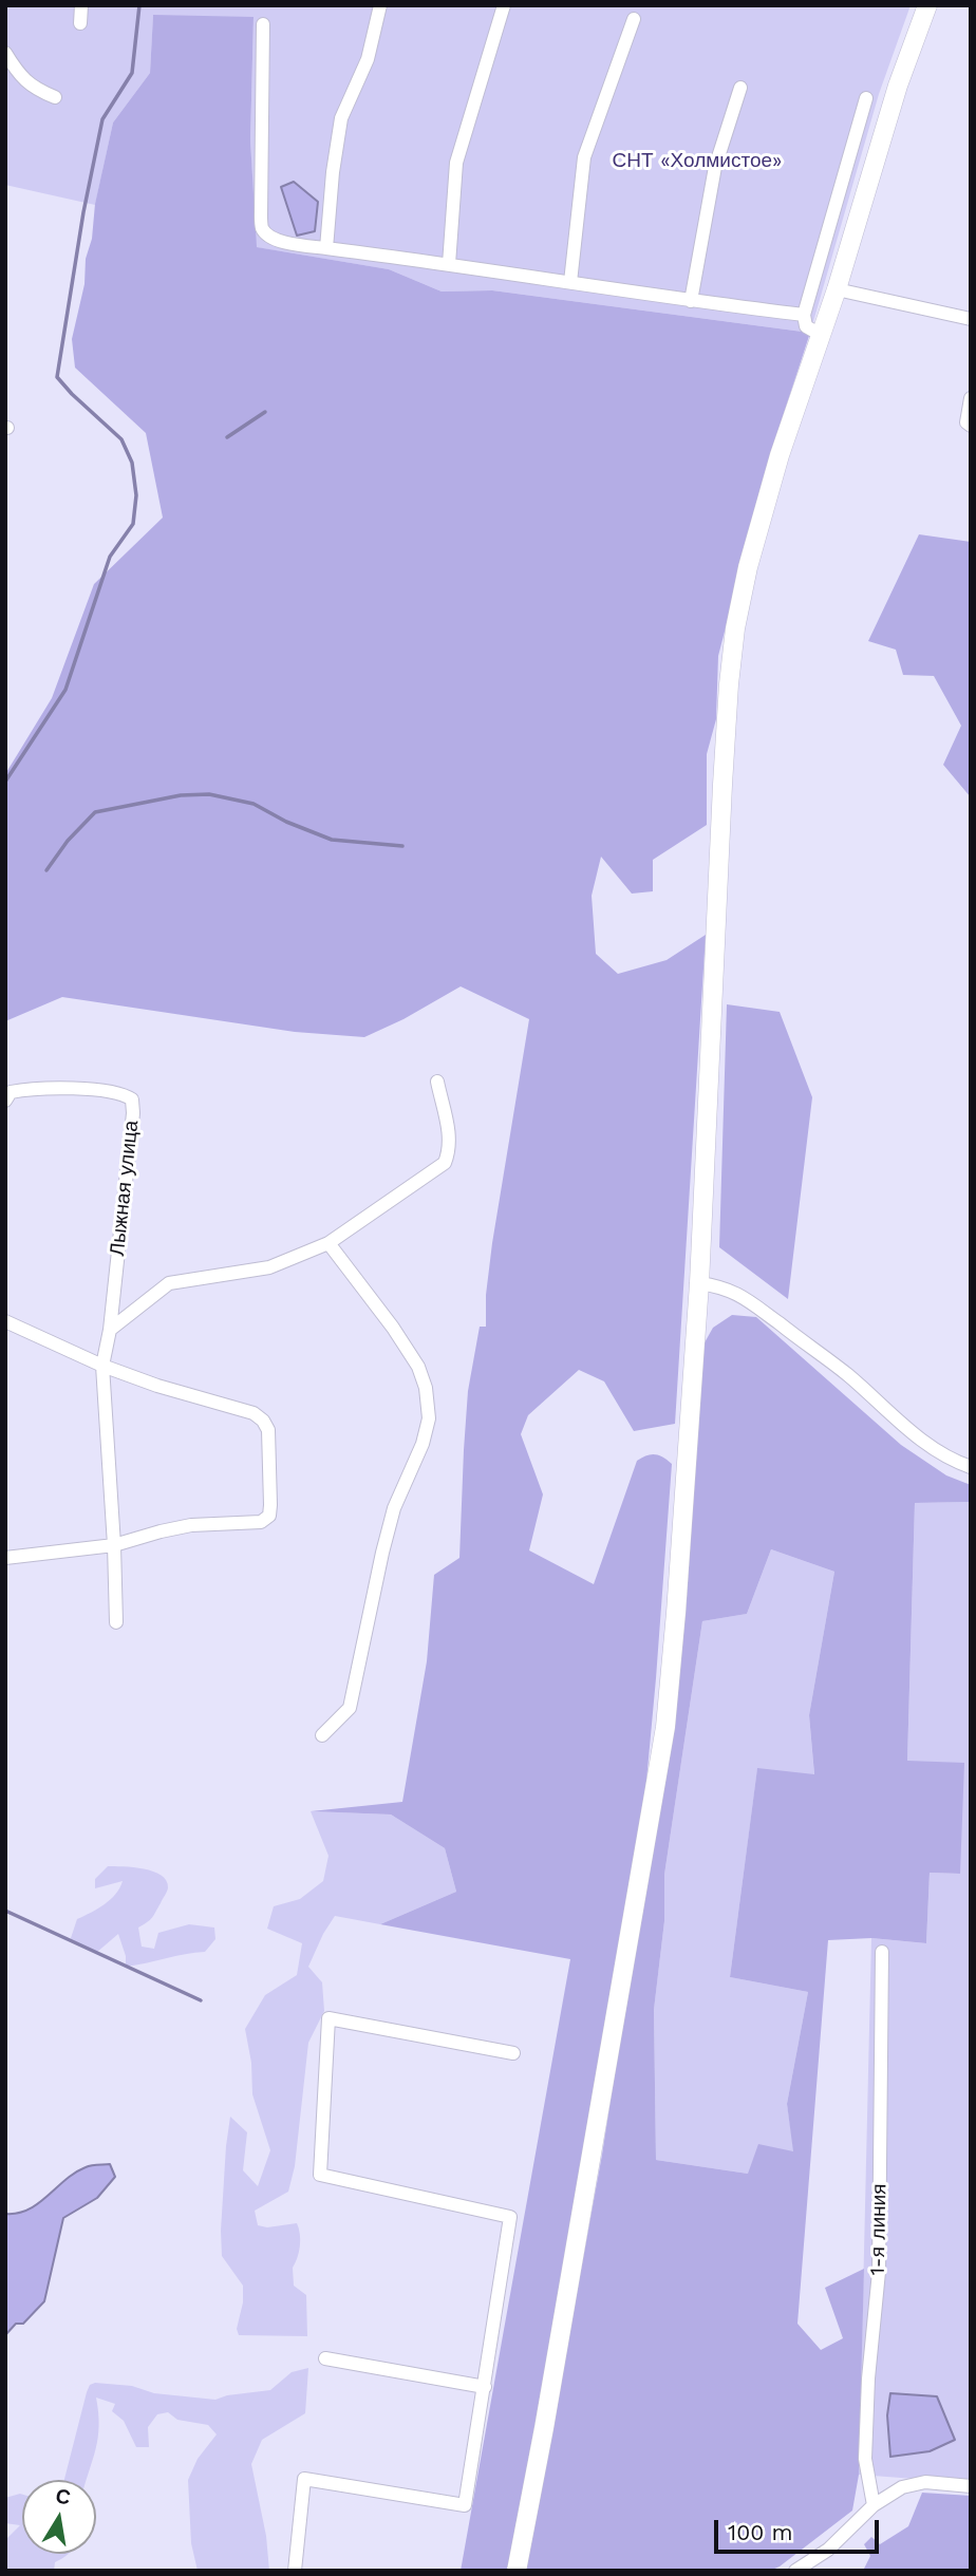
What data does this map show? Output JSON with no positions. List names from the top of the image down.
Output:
{
  "streets": {
    "street": ["Лыжная улица", "1-я линия"]
  },
  "parks": ["СНТ «Холмистое»"],
  "scale_bar": "100 m",
  "north": "top"
}
